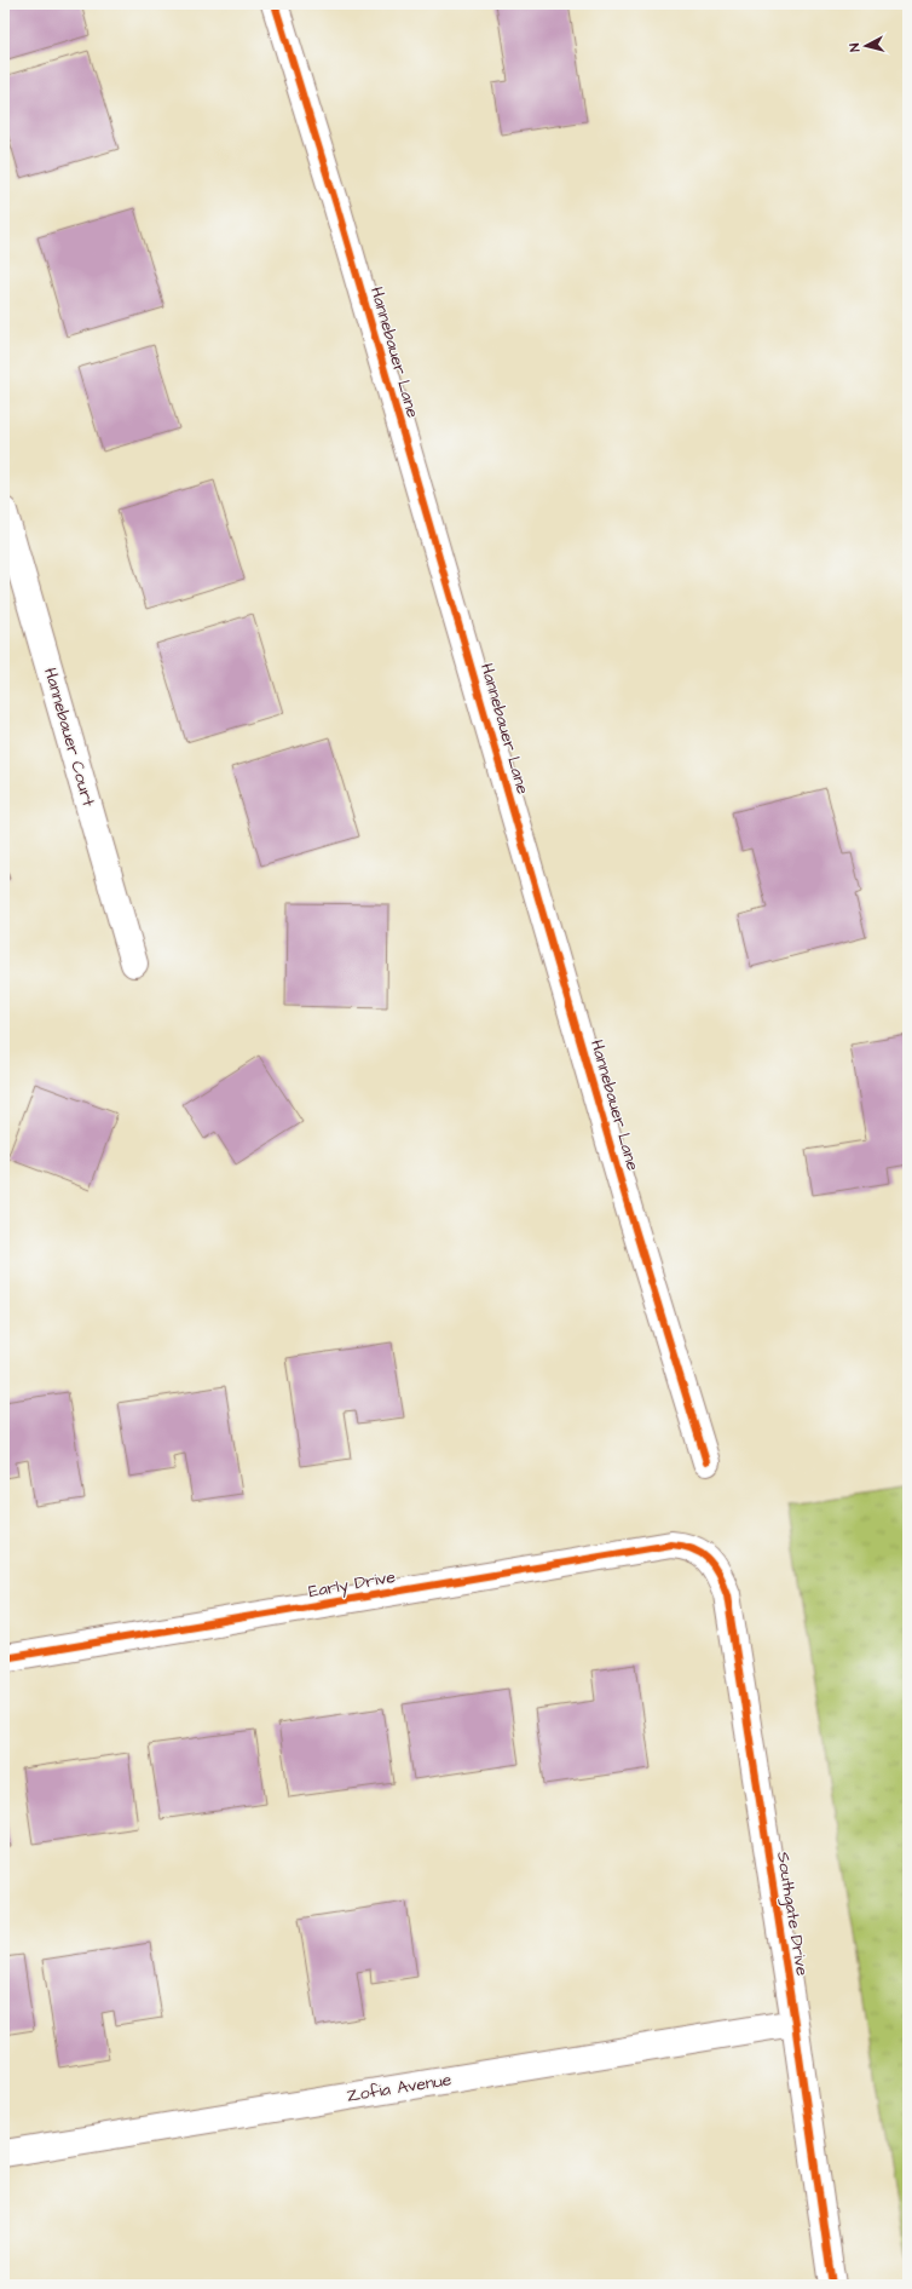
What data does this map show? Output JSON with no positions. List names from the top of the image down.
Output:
{
  "streets": {
    "street": [
      "Hannebauer Lane",
      "Hannebauer Court",
      "Early Drive",
      "Southgate Drive",
      "Zofia Avenue"
    ]
  },
  "crossings": [
    ["Early Drive", "Southgate Drive"],
    ["Southgate Drive", "Zofia Avenue"]
  ],
  "north": "left"
}
